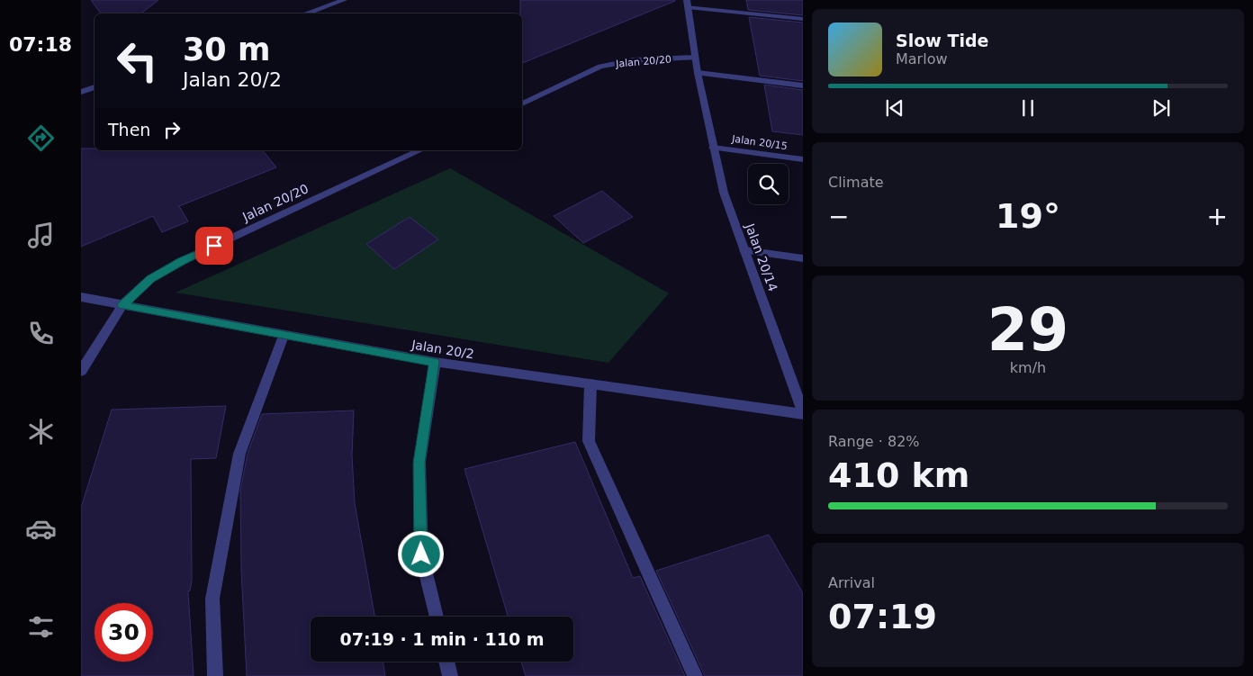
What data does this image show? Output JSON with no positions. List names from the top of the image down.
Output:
{
  "streets": {
    "street": [
      "Jalan 20/20",
      "Jalan 20/15",
      "Jalan 20/14",
      "Jalan 20/2"
    ]
  },
  "crossings": [
    ["Jalan 20/20", "Jalan 20/14"],
    ["Jalan 20/20", "Jalan 20/2"],
    ["Jalan 20/15", "Jalan 20/14"],
    ["Jalan 20/14", "Jalan 20/2"]
  ],
  "page": {
    "tabs": "07:18",
    "turn": ["30 m", "Jalan 20/2"],
    "song": ["Slow Tide", "Marlow"],
    "then": "Then",
    "tile": [
      "Climate",
      ["29", "km/h"],
      ["Range · 82%", "410 km"],
      ["Arrival", "07:19"]
    ],
    "heat": ["−", "19°", "+"],
    "limit": "30",
    "trip": "07:19 · 1 min · 110 m"
  }
}
